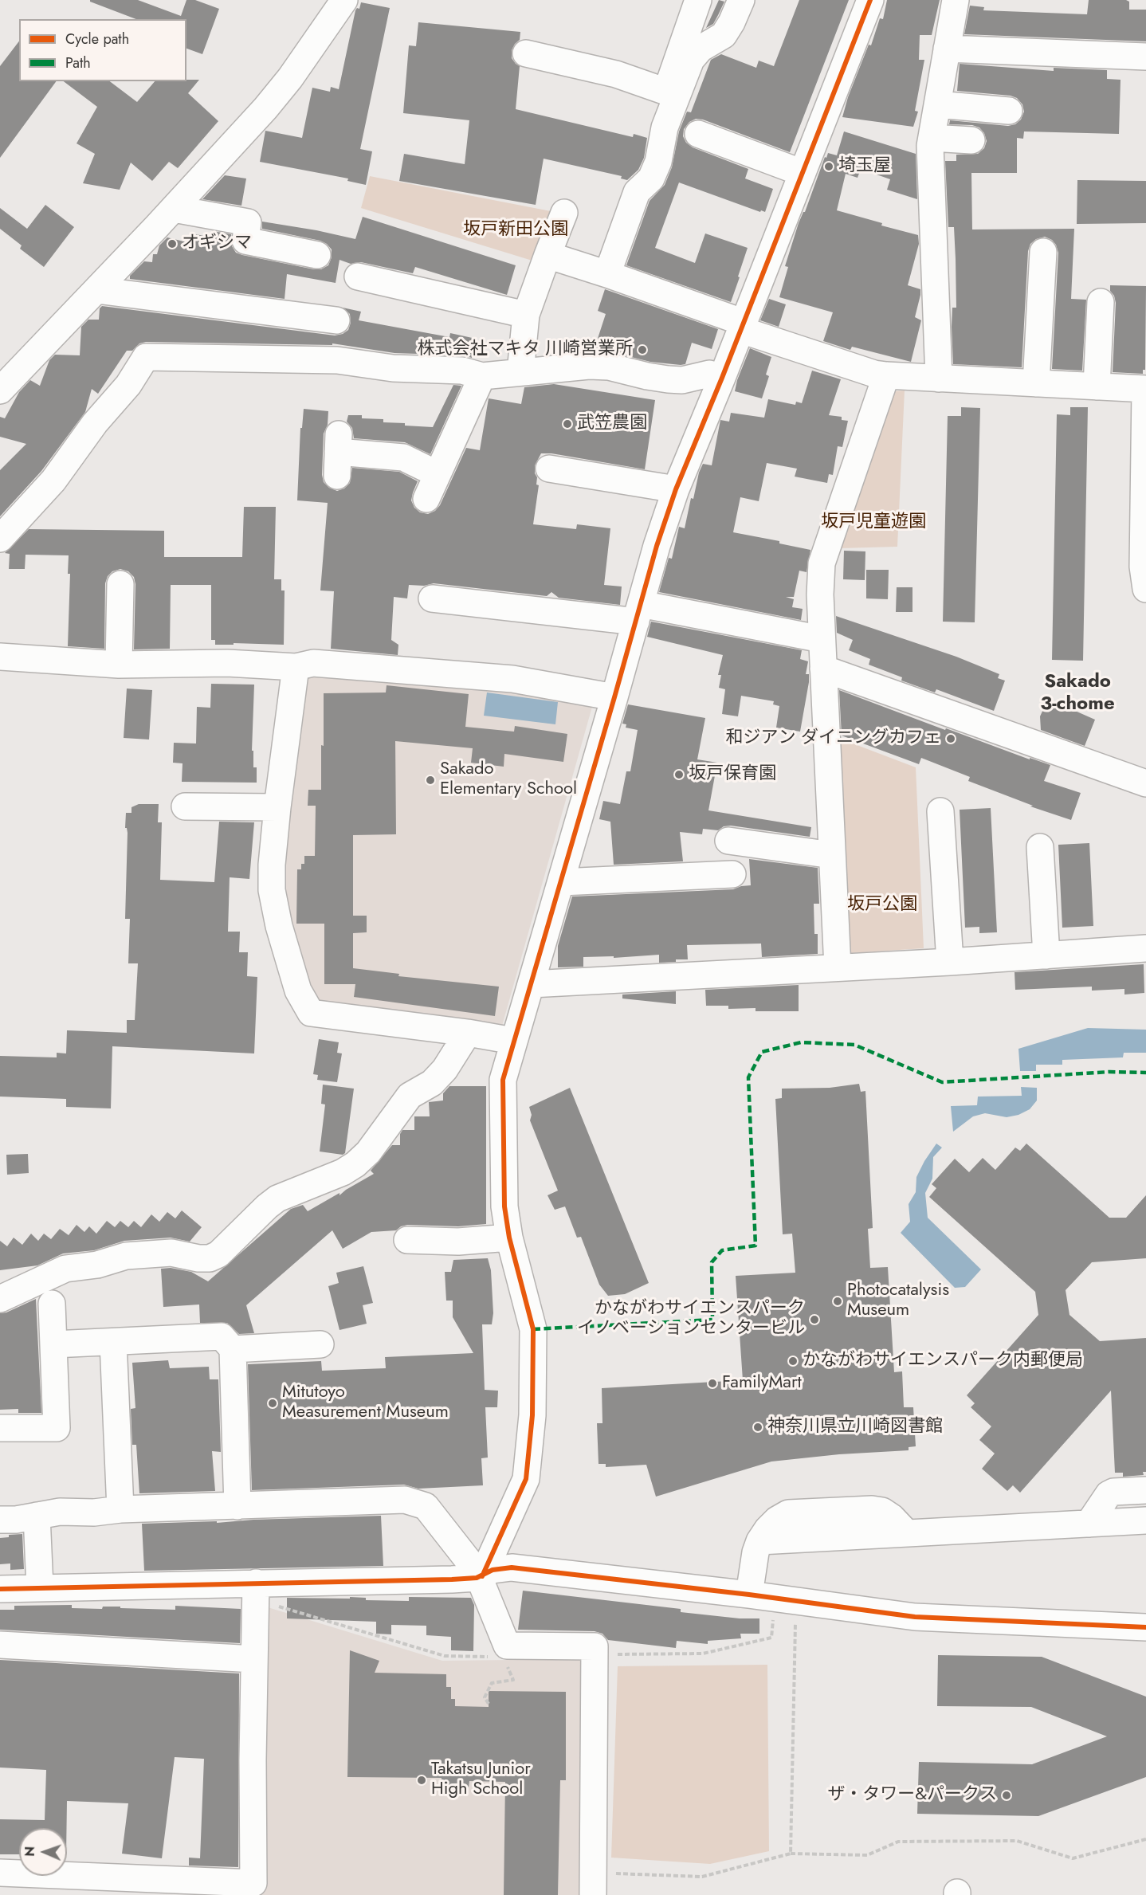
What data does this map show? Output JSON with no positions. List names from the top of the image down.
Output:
{
  "districts": ["Sakado 3-chome"],
  "parks": ["坂戸新田公園", "坂戸児童遊園", "坂戸公園"],
  "places": [
    "埼玉屋",
    "オギシマ",
    "株式会社マキタ 川崎営業所",
    "武笠農園",
    "和ジアン ダイニングカフェ",
    "坂戸保育園",
    "Sakado Elementary School",
    "Photocatalysis Museum",
    "かながわサイエンスパーク イノベーションセンタービル",
    "かながわサイエンスパーク内郵便局",
    "FamilyMart",
    "Mitutoyo Measurement Museum",
    "神奈川県立川崎図書館",
    "Takatsu Junior High School",
    "ザ・タワー&パークス"
  ],
  "legend": ["Cycle path", "Path"],
  "north": "left"
}
